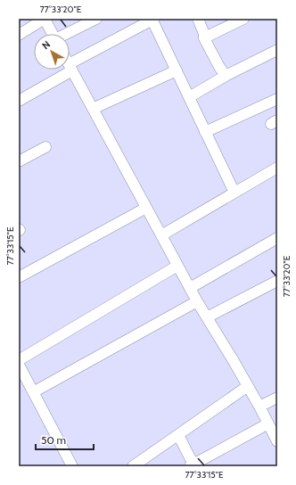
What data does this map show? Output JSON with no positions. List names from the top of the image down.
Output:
{
  "scale_bar": "50 m",
  "north": "top left",
  "coordinates": ["77°33'20\"E", "77°33'15\"E"]
}
